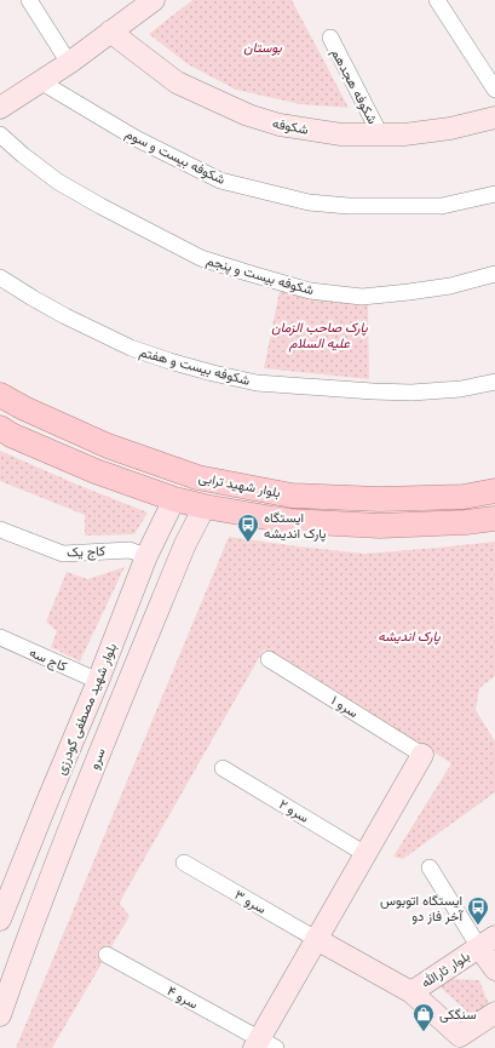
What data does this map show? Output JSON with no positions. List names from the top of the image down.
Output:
{
  "streets": {
    "main road": ["بلوار شهید ترابی"],
    "street": [
      "شکوفه هجدهم",
      "شکوفه",
      "شکوفه بیست و سوم",
      "شکوفه بیست و پنجم",
      "شکوفه بیست و هفتم",
      "کاج یک",
      "کاج سه",
      "سرو ۱",
      "بلوار شهید مصطفی گودرزی",
      "سرو",
      "سرو ۲",
      "سرو ۳",
      "بلوار ثارالله",
      "سرو ۴"
    ]
  },
  "crossings": [
    ["شکوفه هجدهم", "شکوفه"],
    ["بلوار شهید ترابی", "بلوار شهید مصطفی گودرزی"],
    ["بلوار شهید ترابی", "سرو"],
    ["کاج یک", "بلوار شهید مصطفی گودرزی"],
    ["کاج سه", "بلوار شهید مصطفی گودرزی"]
  ],
  "parks": ["بوستان", "پارک صاحب الزمان علیه السلام", "پارک اندیشه"],
  "places": {
    "bus stop": ["ایستگاه پارک اندیشه", "ایستگاه اتوبوس آخر فاز دو"],
    "shop": ["سنگکی"]
  }
}
